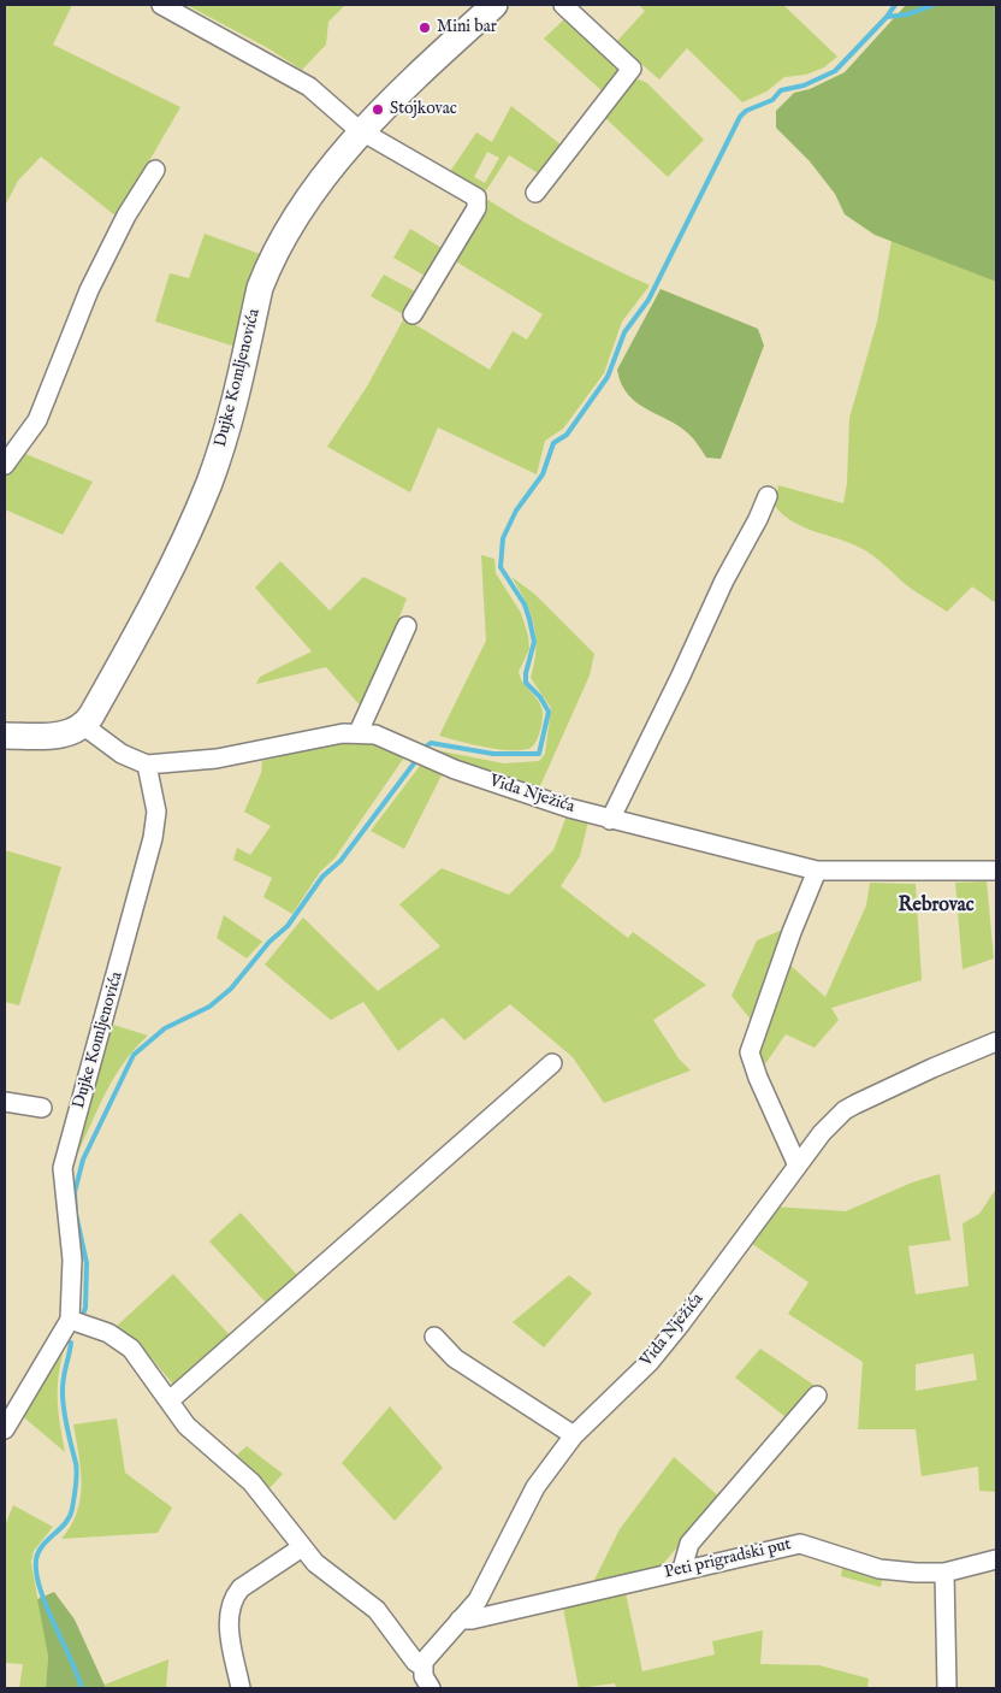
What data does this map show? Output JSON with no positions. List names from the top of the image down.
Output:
{
  "streets": {
    "street": ["Dujke Komljenovića", "Vida Nježića", "Peti prigradski put"]
  },
  "crossings": [
    ["Dujke Komljenovića", "Vida Nježića"],
    ["Vida Nježića", "Peti prigradski put"]
  ],
  "districts": ["Rebrovac"],
  "places": ["Mini bar", "Stojkovac"]
}
